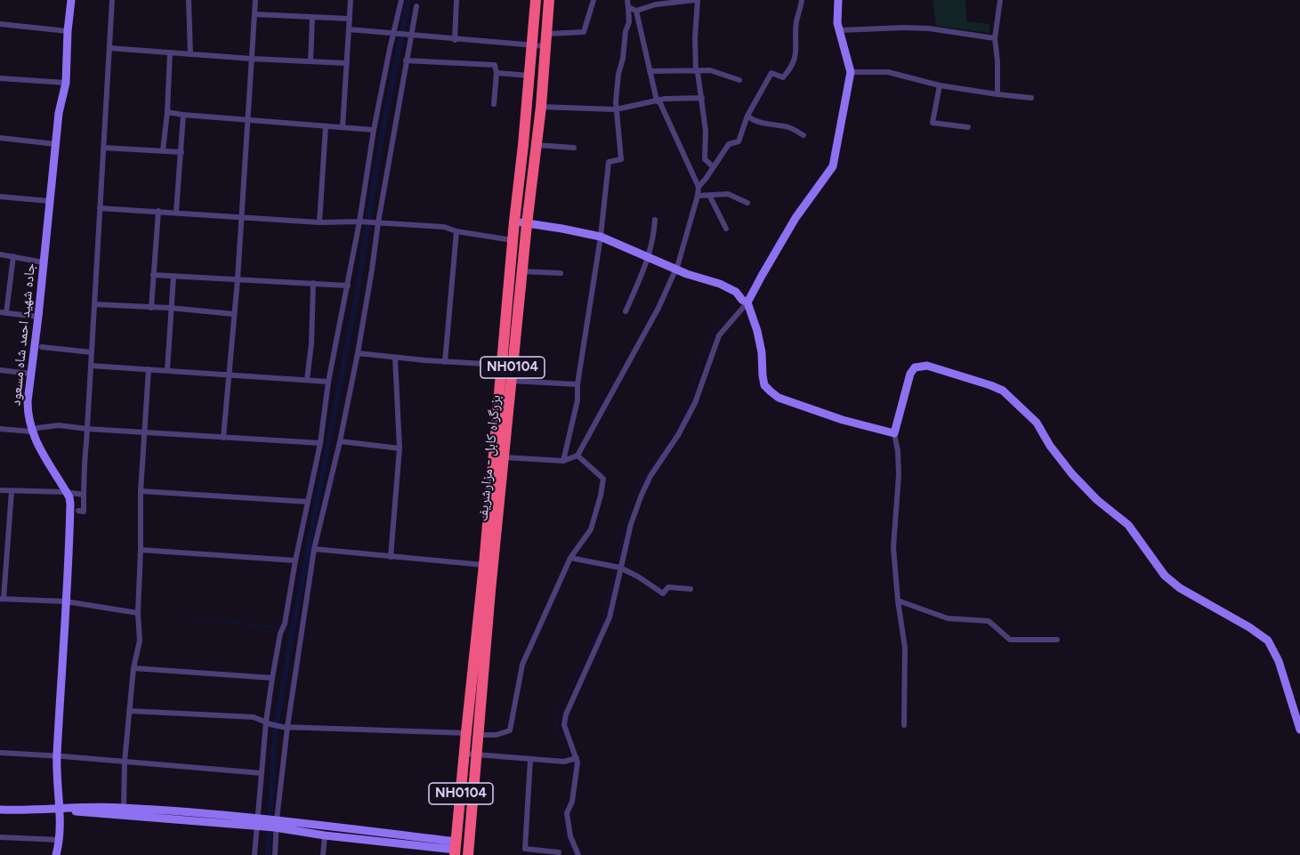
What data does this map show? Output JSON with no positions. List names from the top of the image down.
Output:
{
  "streets": {
    "highway": ["NH0104", "بزرگراه کابل - مزارشریف"],
    "main road": ["جاده شهيد احمد شاه مسعود"]
  }
}
